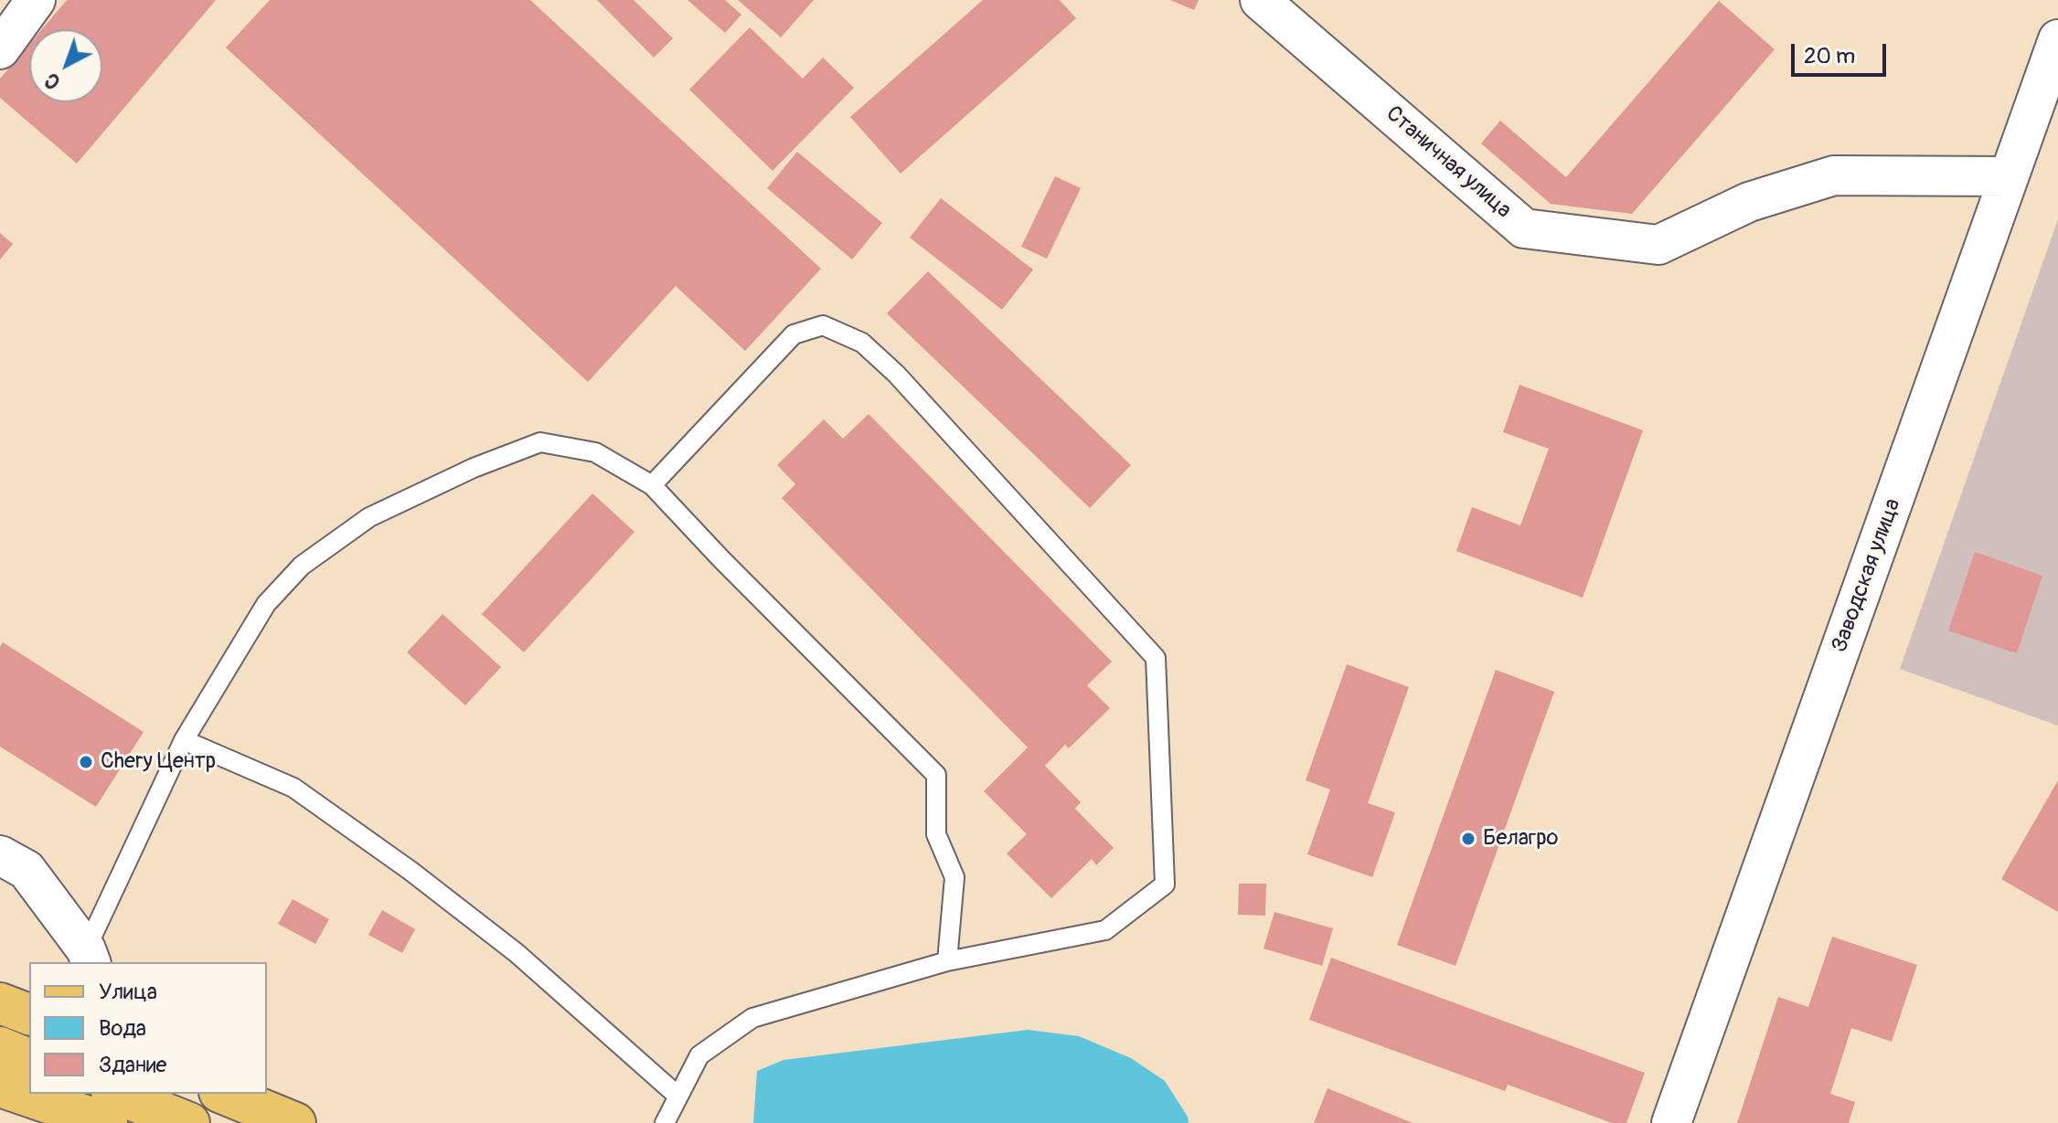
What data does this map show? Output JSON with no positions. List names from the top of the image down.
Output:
{
  "streets": {
    "street": ["Станичная улица", "Заводская улица"]
  },
  "crossings": [
    ["Станичная улица", "Заводская улица"]
  ],
  "places": ["Chery Центр", "Белагро"],
  "legend": ["Улица", "Вода", "Здание"],
  "scale_bar": "20 m",
  "north": "bottom left"
}
